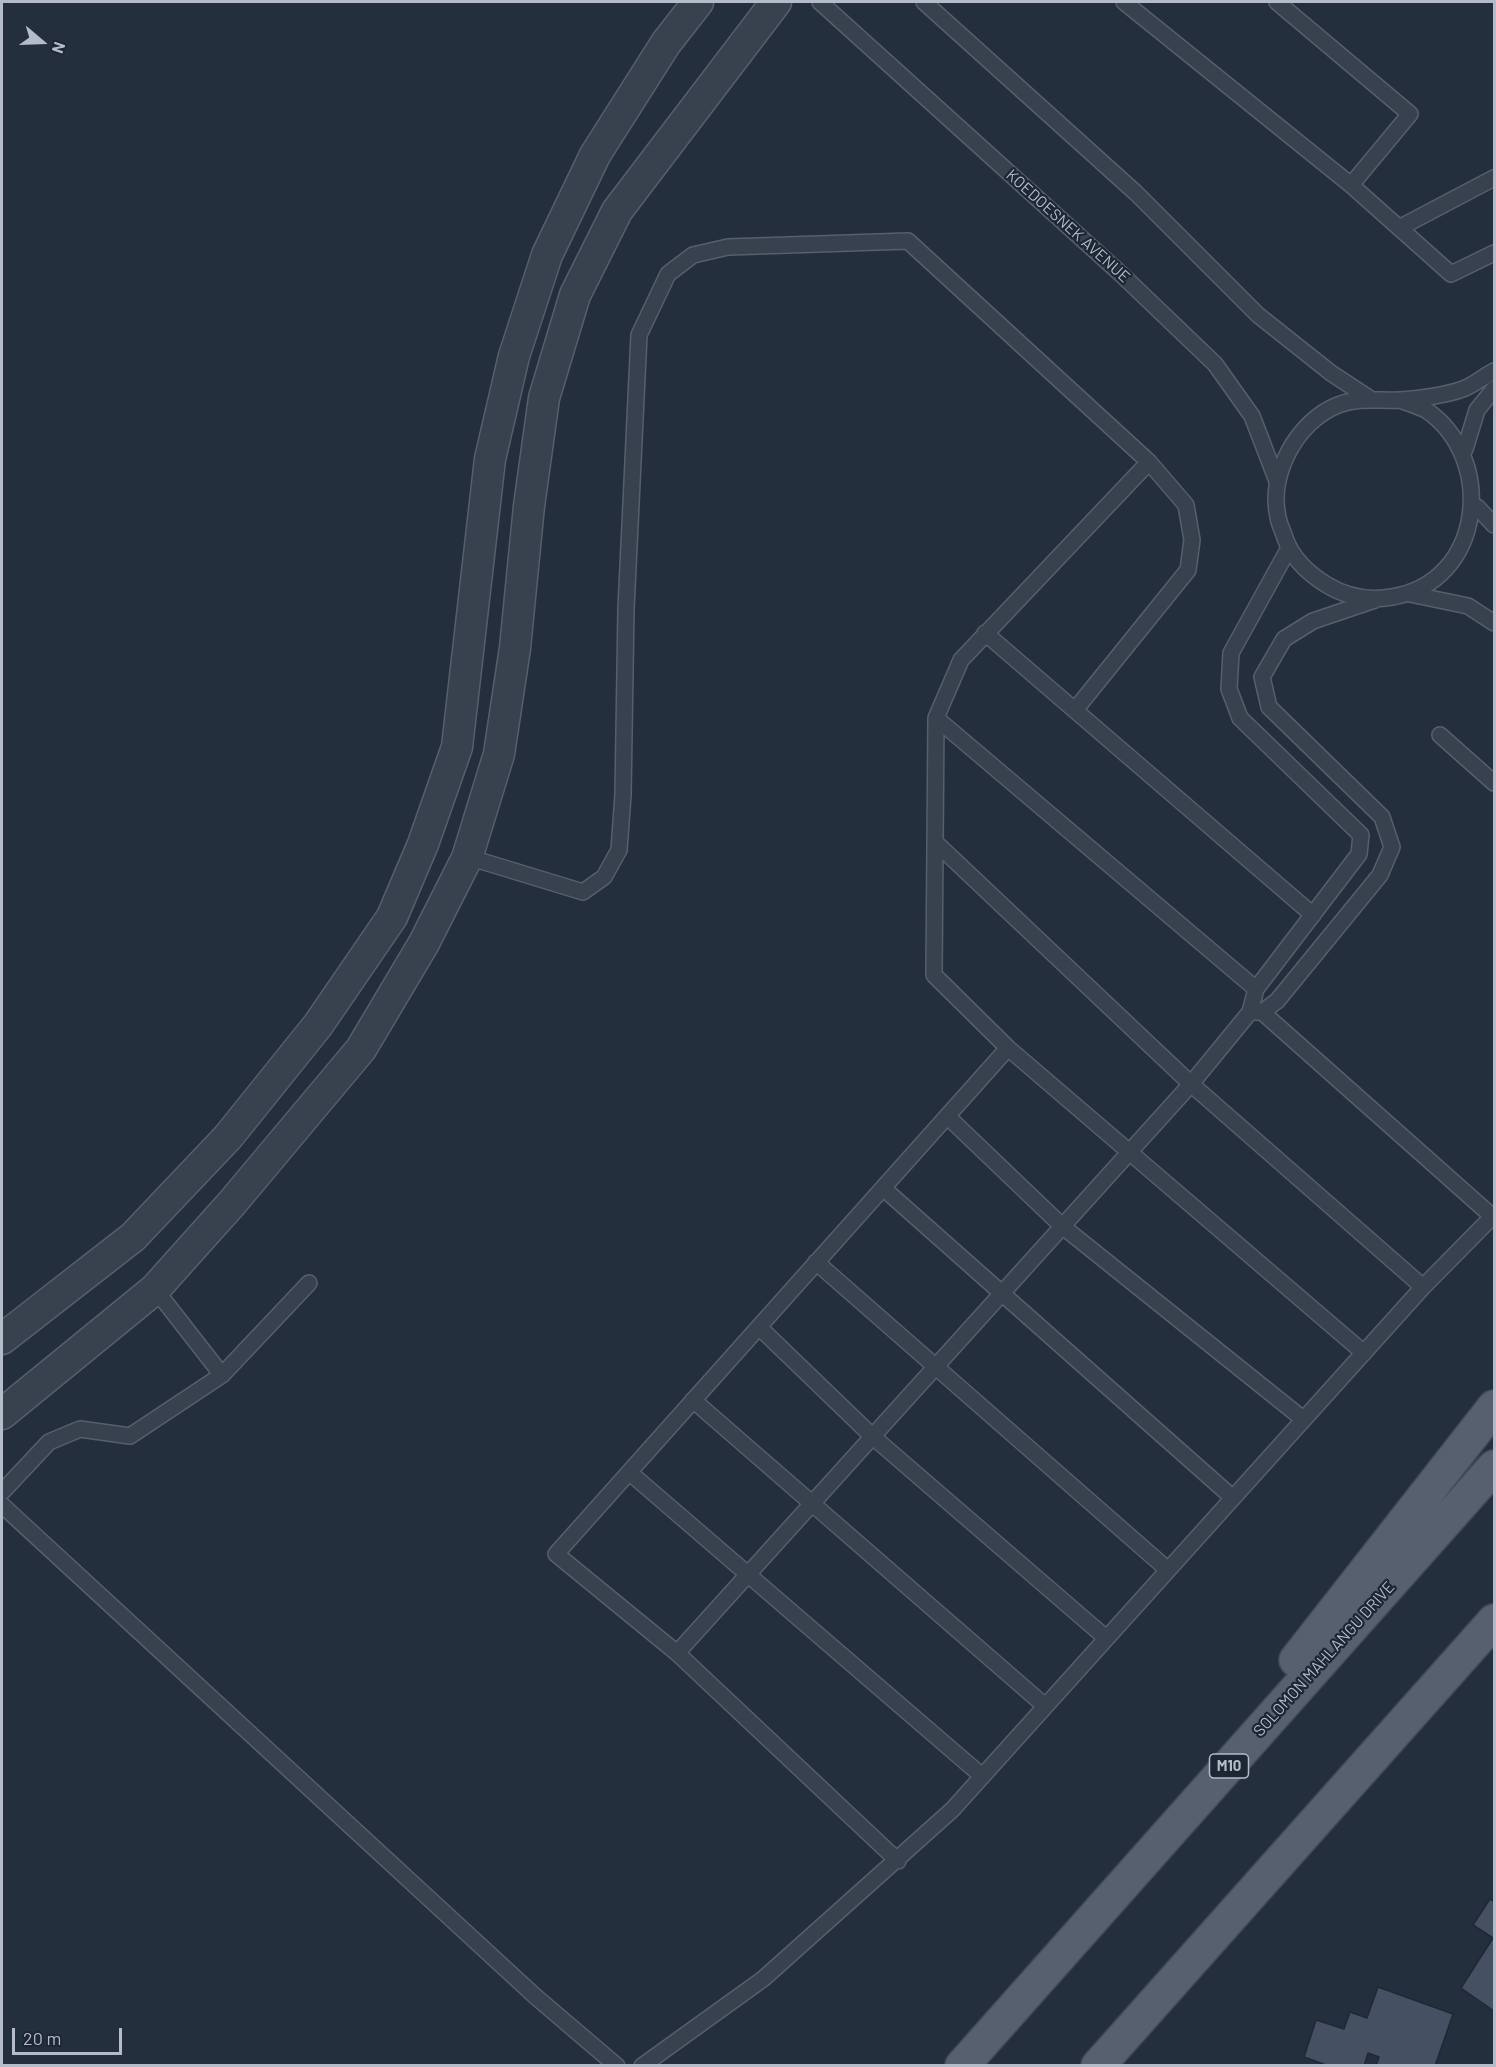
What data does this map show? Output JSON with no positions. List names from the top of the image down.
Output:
{
  "streets": {
    "main road": ["SOLOMON MAHLANGU DRIVE", "M10"],
    "lane": ["KOEDOESNEK AVENUE"]
  },
  "scale_bar": "20 m",
  "north": "right"
}
